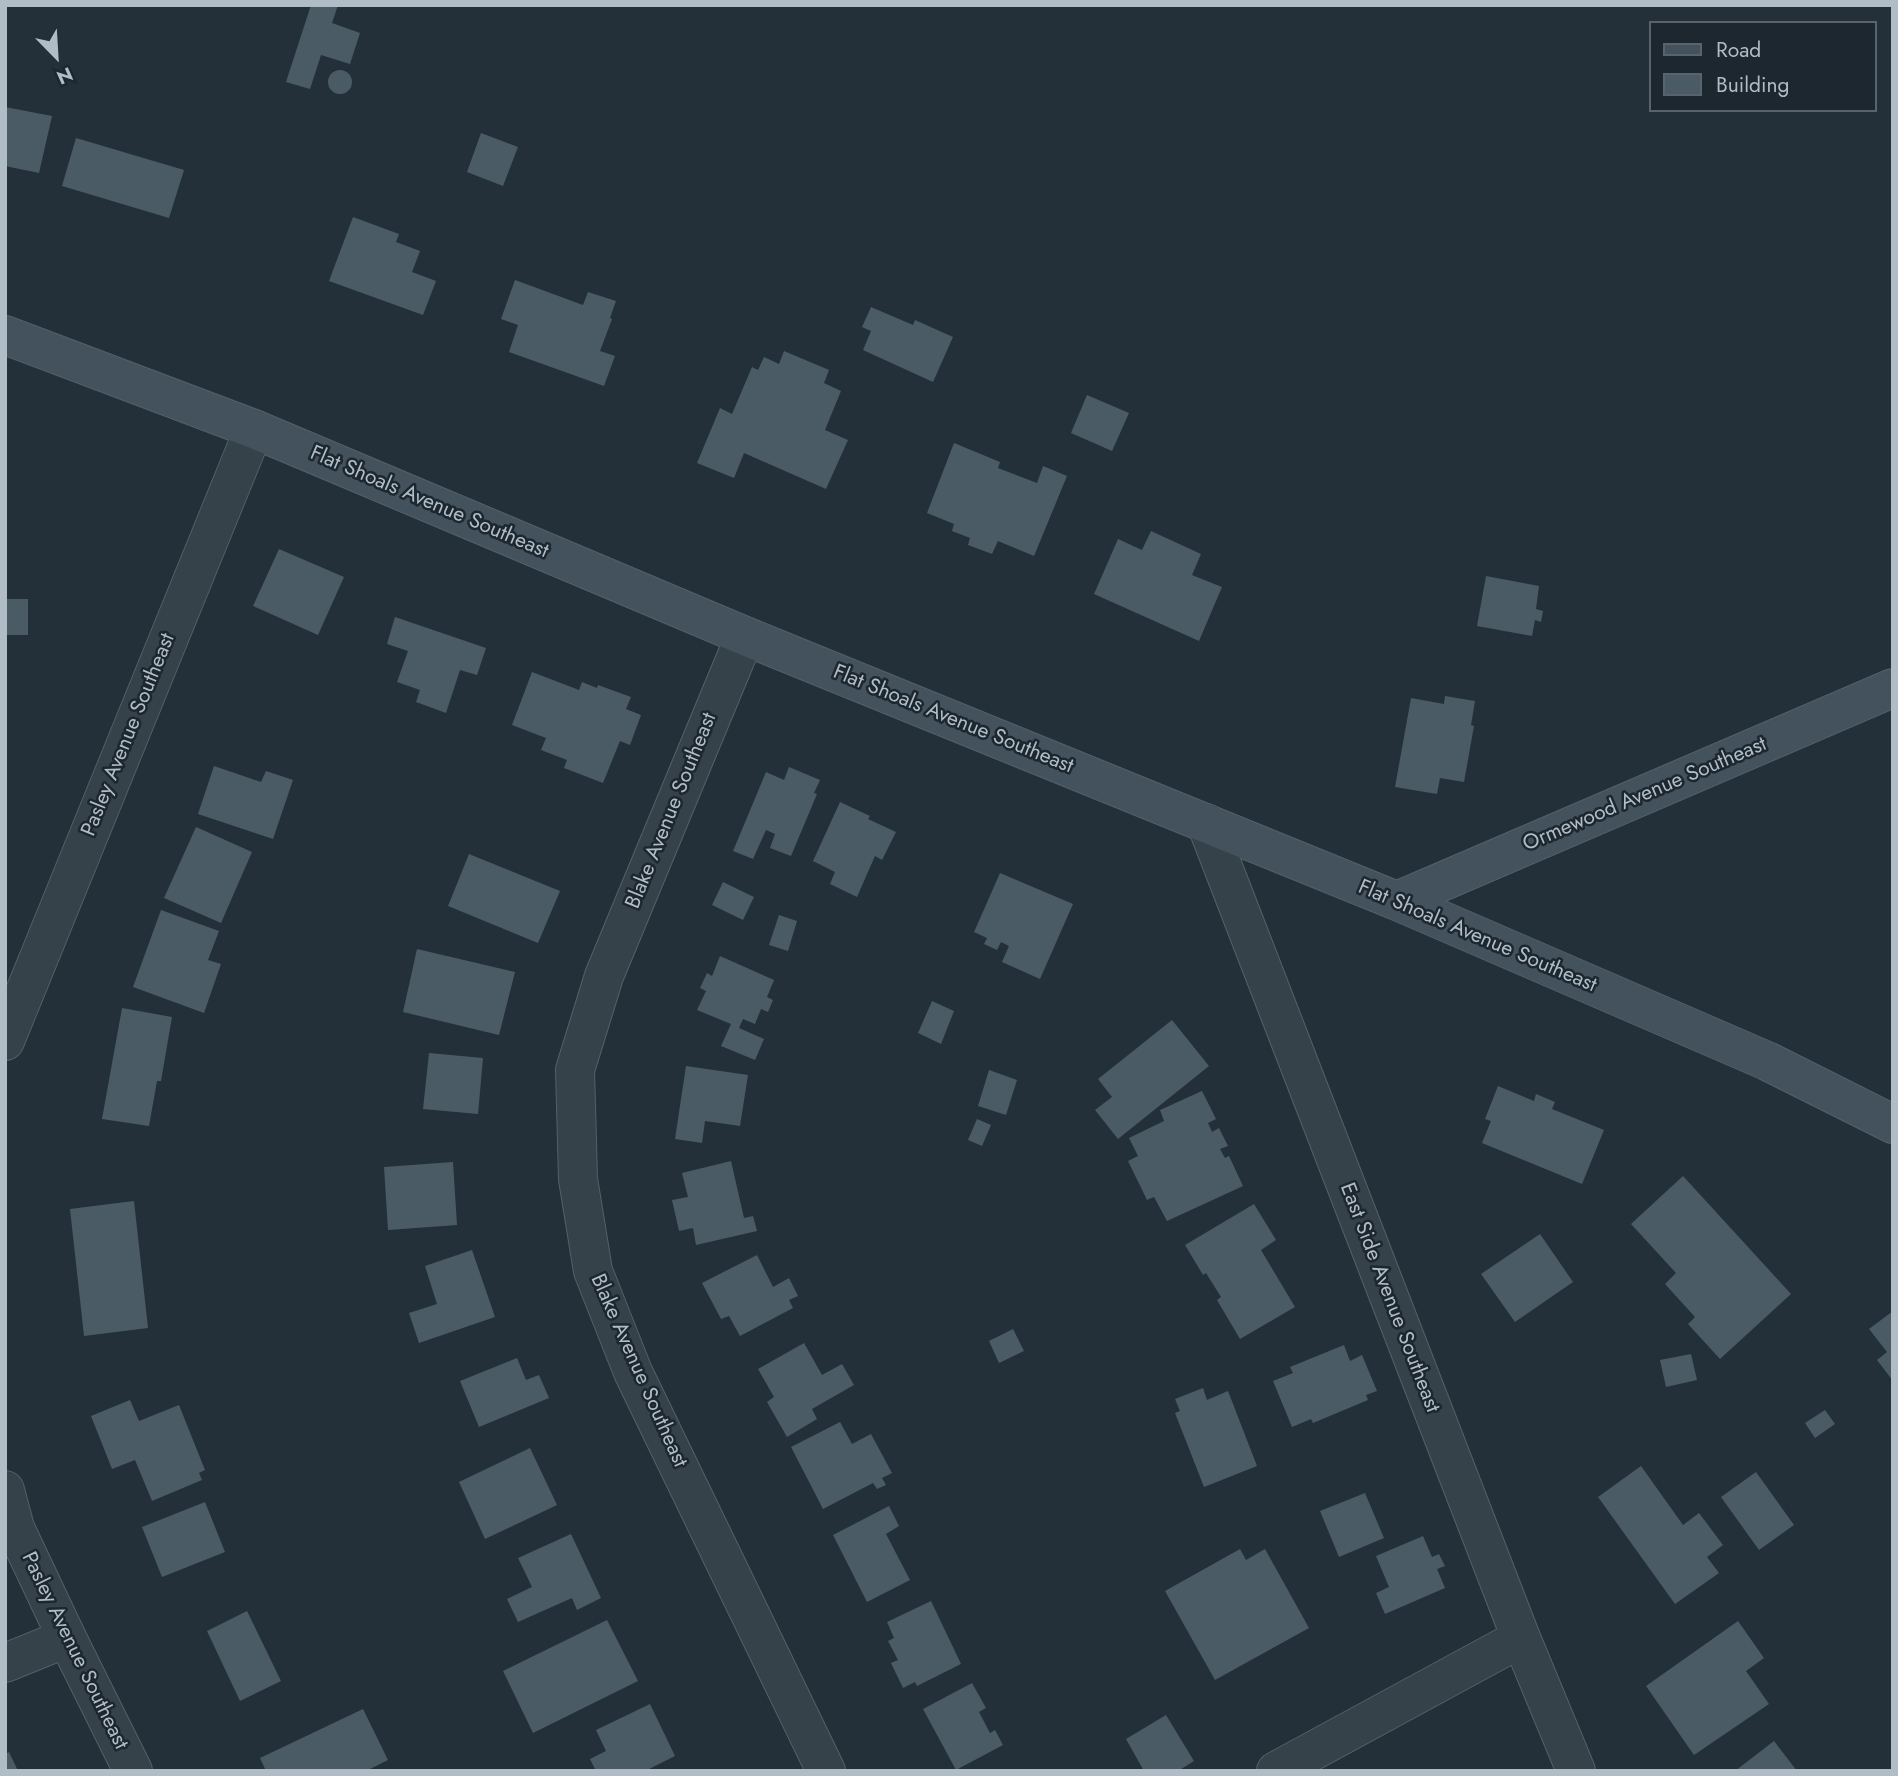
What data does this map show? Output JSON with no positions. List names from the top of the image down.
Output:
{
  "streets": {
    "street": [
      "Flat Shoals Avenue Southeast",
      "Pasley Avenue Southeast",
      "Ormewood Avenue Southeast",
      "Blake Avenue Southeast",
      "East Side Avenue Southeast"
    ]
  },
  "crossings": [
    ["Flat Shoals Avenue Southeast", "Pasley Avenue Southeast"],
    ["Flat Shoals Avenue Southeast", "Ormewood Avenue Southeast"],
    ["Flat Shoals Avenue Southeast", "Blake Avenue Southeast"],
    ["Flat Shoals Avenue Southeast", "East Side Avenue Southeast"]
  ],
  "legend": ["Road", "Building"],
  "north": "bottom right"
}
